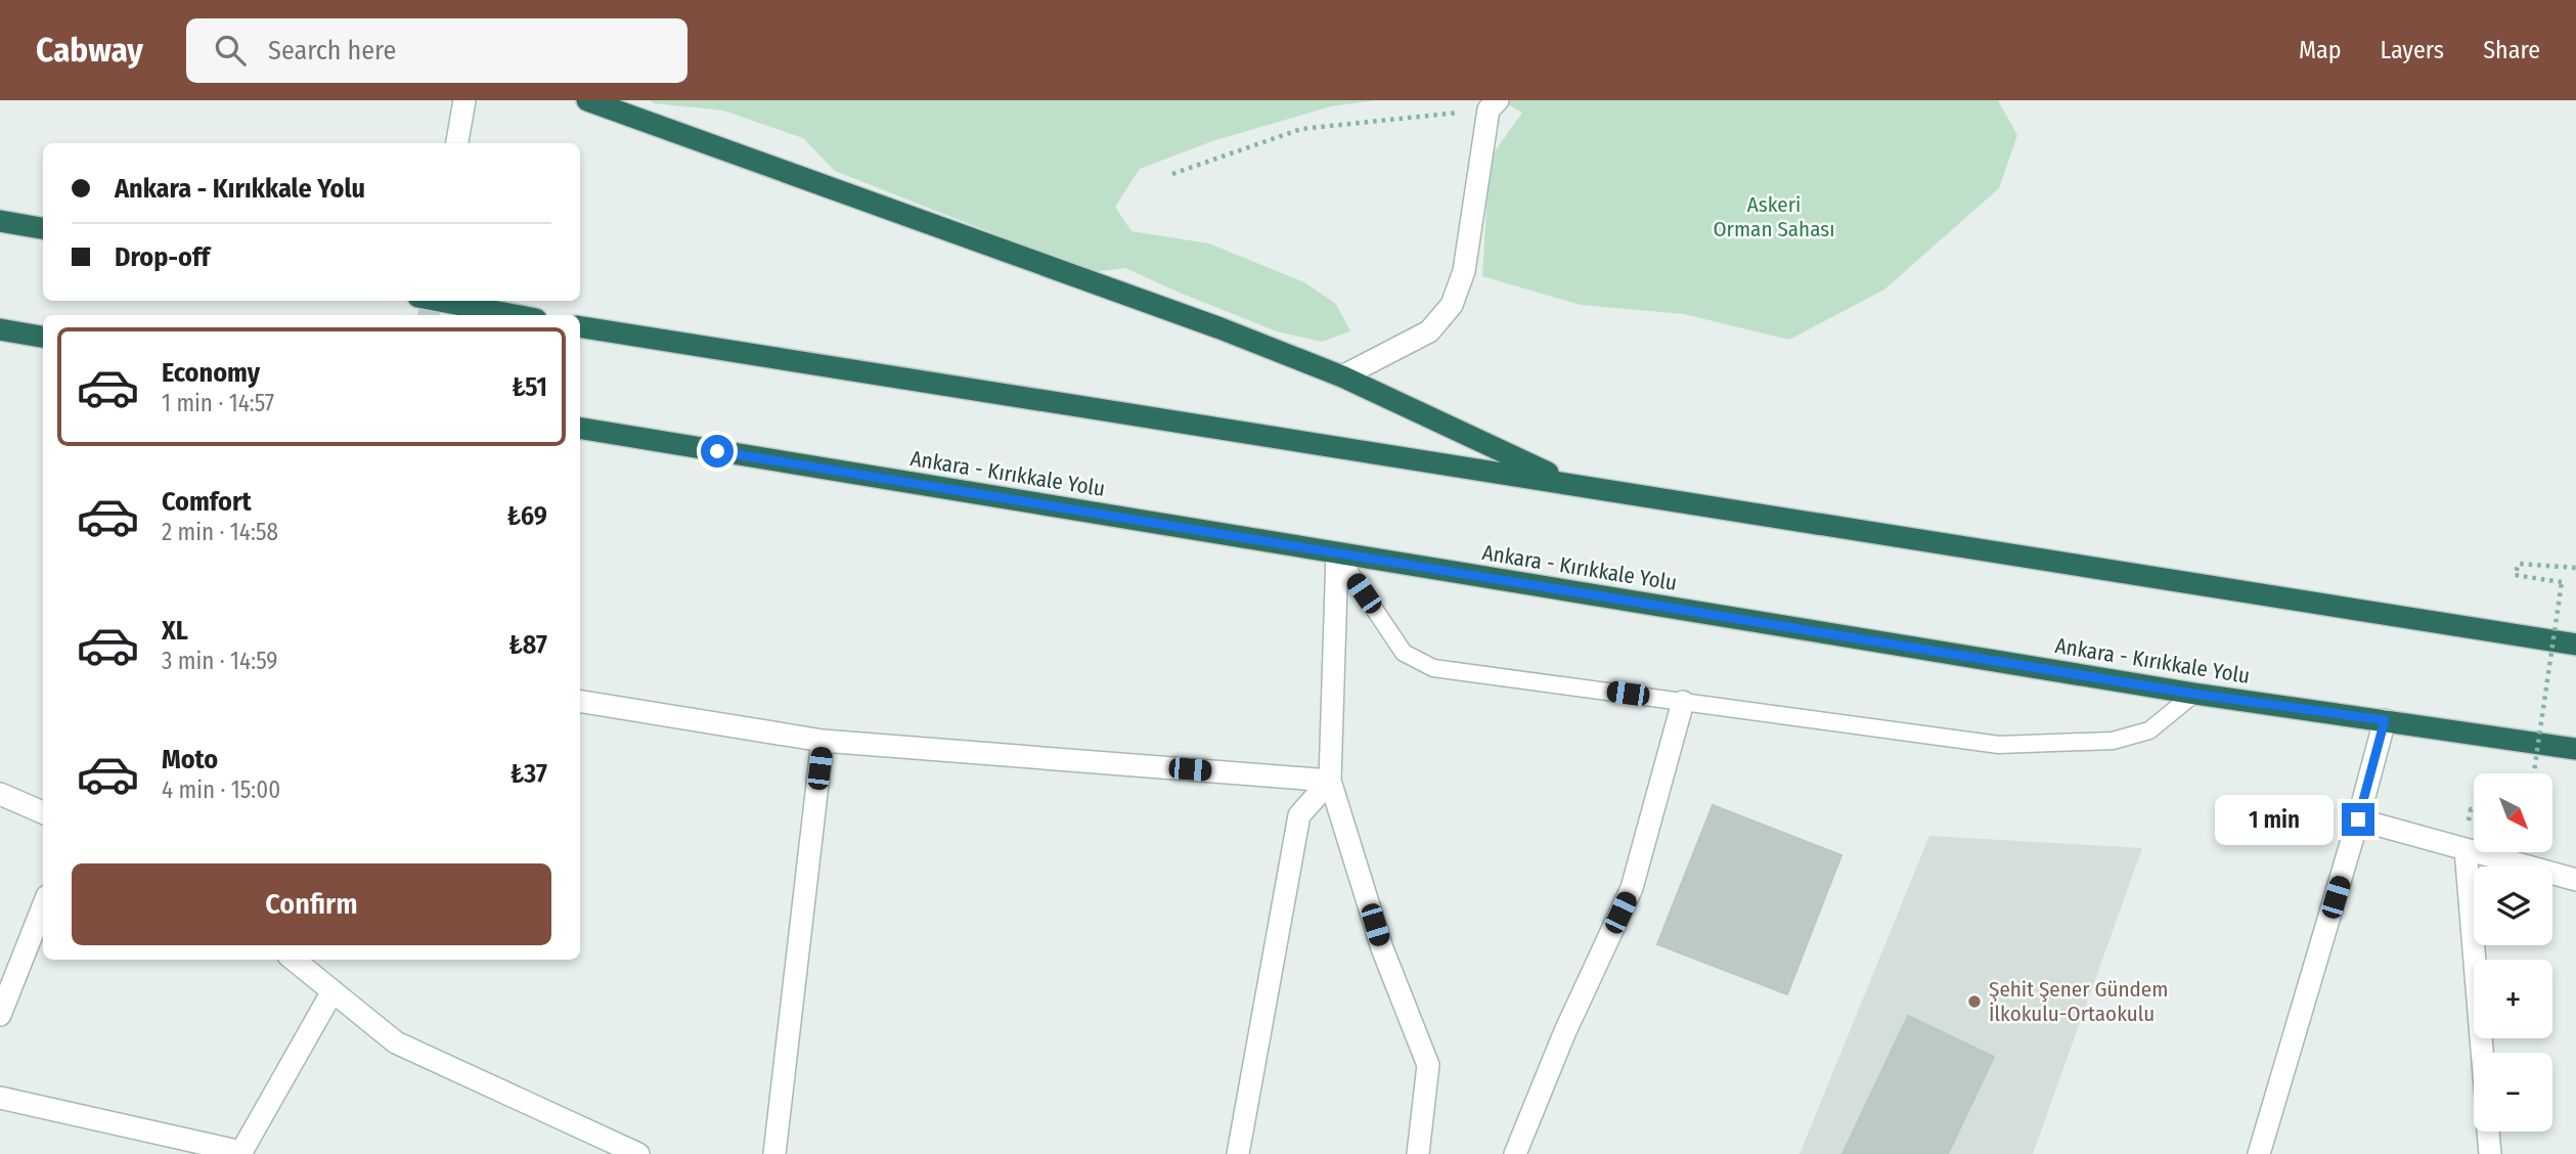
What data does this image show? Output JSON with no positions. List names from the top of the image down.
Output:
{
  "streets": {
    "highway": ["Ankara - Kırıkkale Yolu"]
  },
  "parks": ["Askeri Orman Sahası"],
  "places": ["Şehit Şener Gündem İlkokulu-Ortaokulu"],
  "north": "bottom right",
  "page": {
    "header": "Cabway",
    "search": "Search here",
    "nav": ["Map", "Layers", "Share"],
    "banner": ["Ankara - Kırıkkale Yolu", "Drop-off"],
    "list": [
      {
        "name": "Economy",
        "note": "1 min · 14:57",
        "value": "₺51"
      },
      {
        "name": "Comfort",
        "note": "2 min · 14:58",
        "value": "₺69"
      },
      {
        "name": "XL",
        "note": "3 min · 14:59",
        "value": "₺87"
      },
      {
        "name": "Moto",
        "note": "4 min · 15:00",
        "value": "₺37"
      }
    ],
    "map_buttons": ["+", "−"],
    "bubble": "1 min",
    "buttons": "Confirm"
  }
}
